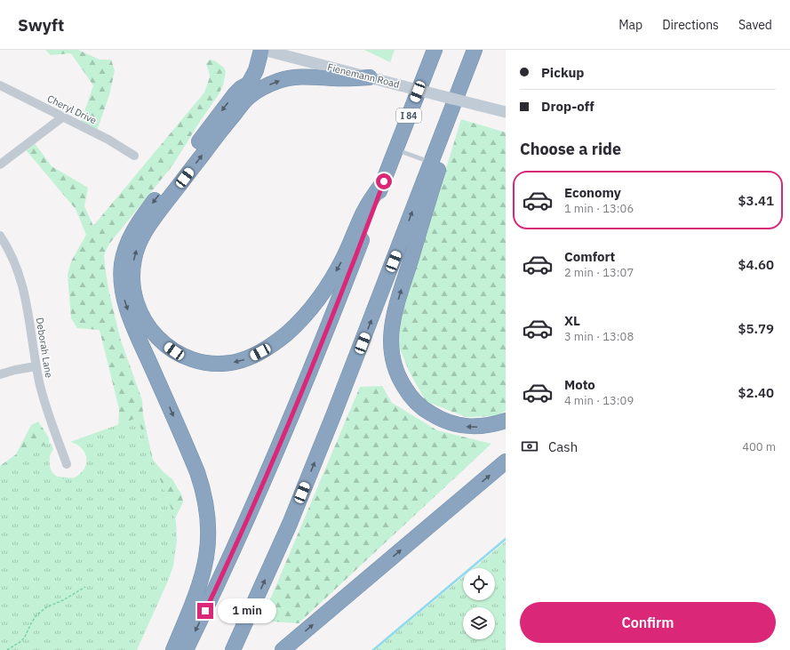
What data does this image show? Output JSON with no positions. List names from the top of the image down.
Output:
{
  "streets": {
    "highway": ["I 84"],
    "main road": ["Fienemann Road"],
    "street": ["Cheryl Drive", "Deborah Lane"]
  },
  "page": {
    "header": "Swyft",
    "nav": ["Map", "Directions", "Saved"],
    "banner": ["Pickup", "Drop-off"],
    "heading": "Choose a ride",
    "list": [
      {
        "name": "Economy",
        "note": "1 min · 13:06",
        "value": "$3.41"
      },
      {
        "name": "Comfort",
        "note": "2 min · 13:07",
        "value": "$4.60"
      },
      {
        "name": "XL",
        "note": "3 min · 13:08",
        "value": "$5.79"
      },
      {
        "name": "Moto",
        "note": "4 min · 13:09",
        "value": "$2.40"
      }
    ],
    "pay": ["Cash", "400 m"],
    "buttons": "Confirm",
    "bubble": "1 min"
  }
}
